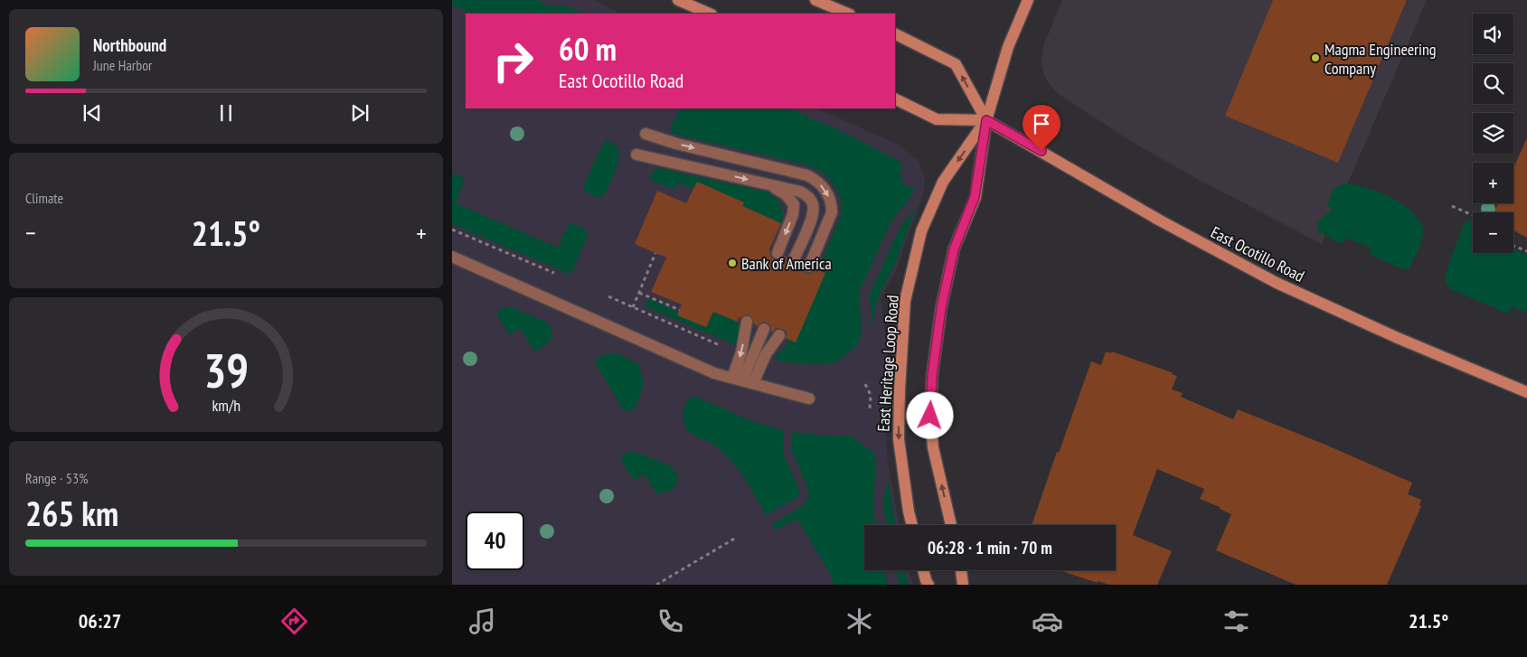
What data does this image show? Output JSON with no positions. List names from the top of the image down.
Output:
{
  "streets": {
    "street": ["East Ocotillo Road", "East Heritage Loop Road"]
  },
  "crossings": [
    ["East Ocotillo Road", "East Heritage Loop Road"]
  ],
  "places": ["Magma Engineering Company", "Bank of America"],
  "page": {
    "map_buttons": ["+", "−"],
    "turn": ["60 m", "East Ocotillo Road"],
    "song": ["Northbound", "June Harbor"],
    "tile": [
      "Climate",
      ["Range · 53%", "265 km"]
    ],
    "heat": ["−", "21.5°", "+"],
    "limit": "40",
    "trip": "06:28 · 1 min · 70 m",
    "tabs": ["06:27", "21.5°"],
    "gauge": ["39", "km/h"]
  }
}
